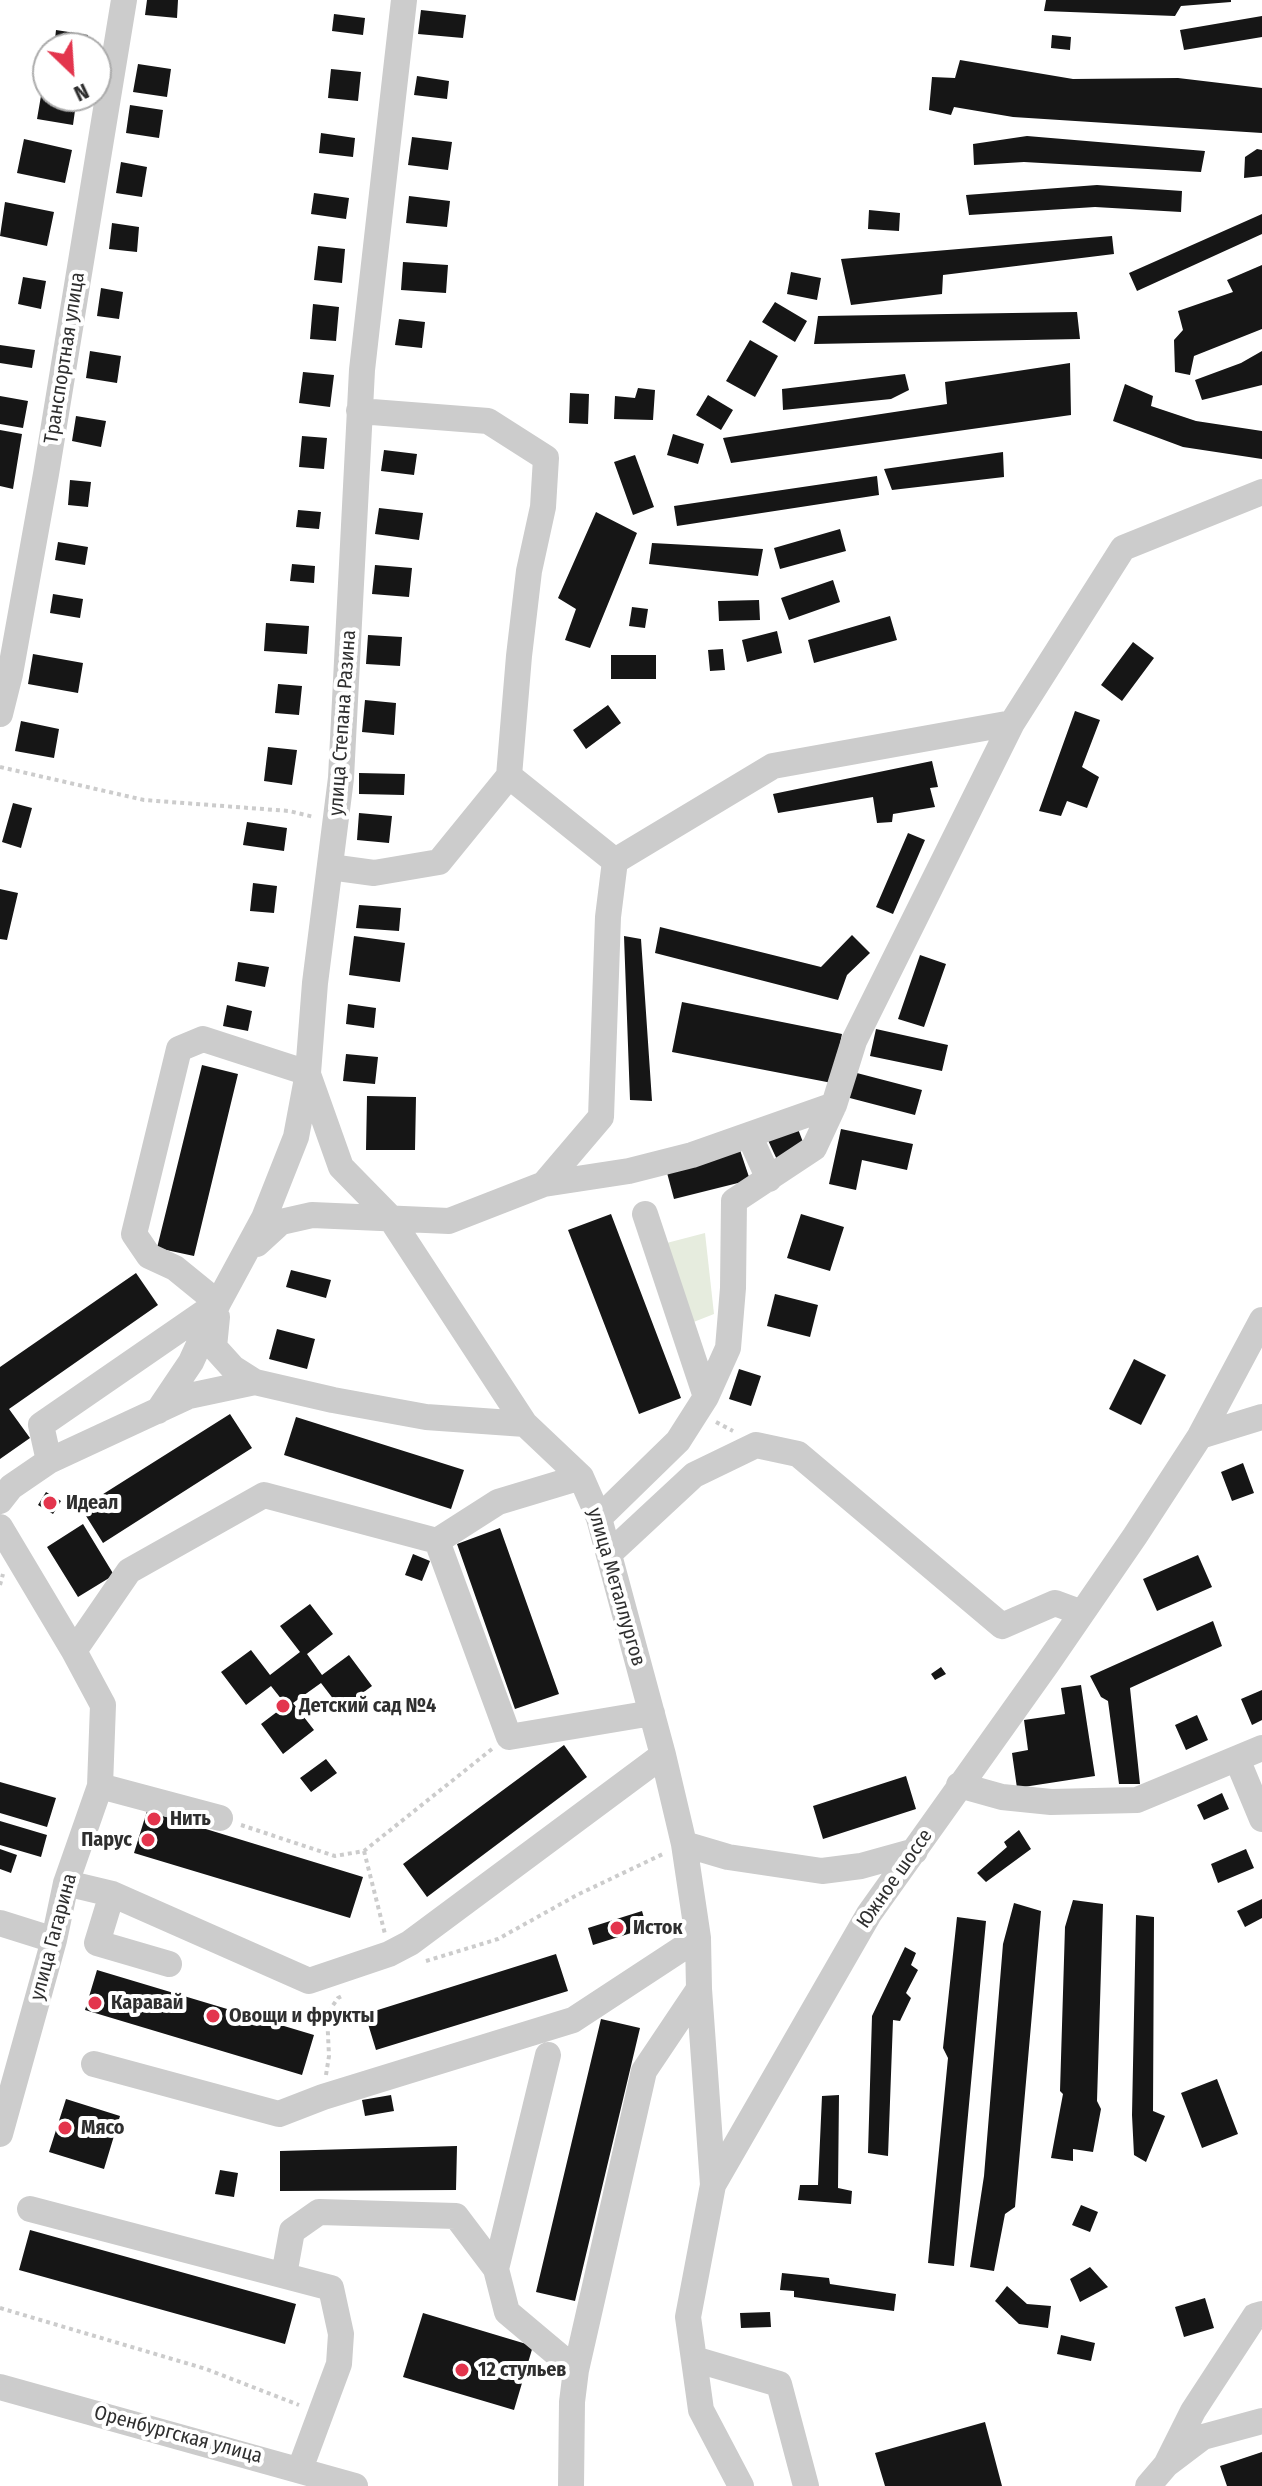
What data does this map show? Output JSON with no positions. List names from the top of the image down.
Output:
{
  "streets": {
    "street": [
      "Транспортная улица",
      "улица Степана Разина",
      "улица Металлургов",
      "Южное шоссе",
      "улица Гагарина",
      "Оренбургская улица"
    ]
  },
  "crossings": [
    ["улица Степана Разина", "улица Металлургов"],
    ["улица Металлургов", "Южное шоссе"]
  ],
  "places": [
    "Идеал",
    "Детский сад №4",
    "Нить",
    "Парус",
    "Исток",
    "Каравай",
    "Овощи и фрукты",
    "Мясо",
    "12 стульев"
  ],
  "north": "bottom right"
}
